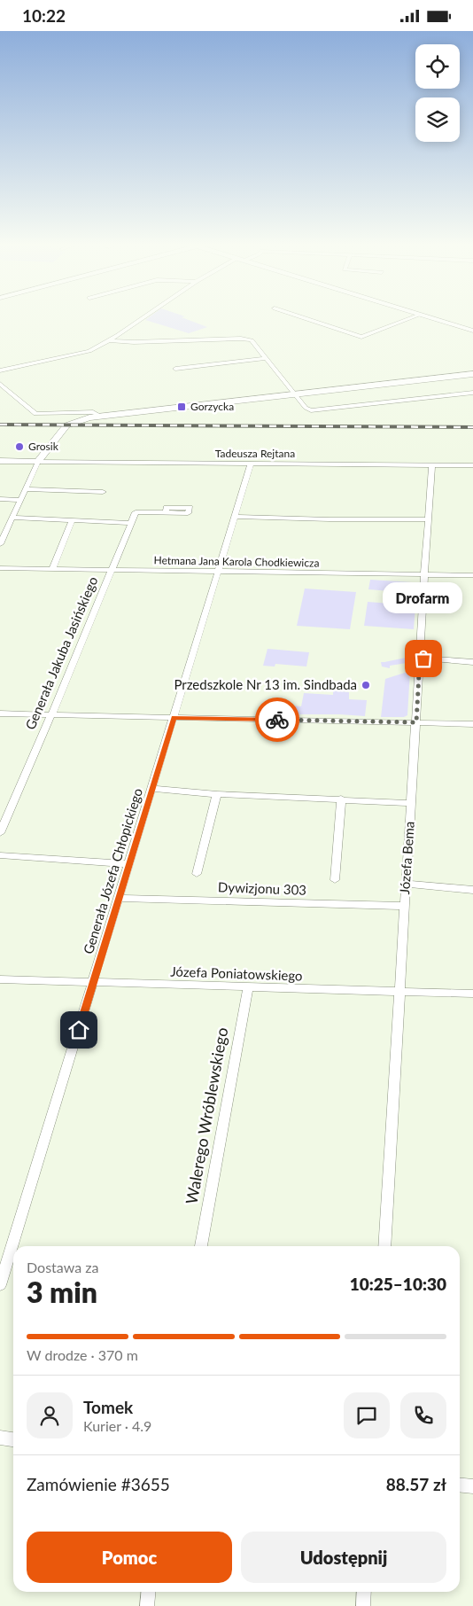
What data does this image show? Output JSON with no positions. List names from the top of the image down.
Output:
{
  "streets": {
    "street": [
      "Tadeusza Rejtana",
      "Hetmana Jana Karola Chodkiewicza",
      "Generała Jakuba Jasińskiego",
      "Józefa Bema",
      "Generała Józefa Chłopickiego",
      "Dywizjonu 303",
      "Józefa Poniatowskiego",
      "Walerego Wróblewskiego"
    ]
  },
  "crossings": [
    ["Tadeusza Rejtana", "Józefa Bema"],
    ["Tadeusza Rejtana", "Generała Józefa Chłopickiego"],
    ["Hetmana Jana Karola Chodkiewicza", "Generała Jakuba Jasińskiego"],
    ["Hetmana Jana Karola Chodkiewicza", "Józefa Bema"],
    ["Hetmana Jana Karola Chodkiewicza", "Generała Józefa Chłopickiego"],
    ["Józefa Bema", "Dywizjonu 303"],
    ["Józefa Bema", "Józefa Poniatowskiego"],
    ["Generała Józefa Chłopickiego", "Dywizjonu 303"],
    ["Generała Józefa Chłopickiego", "Józefa Poniatowskiego"],
    ["Józefa Poniatowskiego", "Walerego Wróblewskiego"]
  ],
  "places": {
    "transit": ["Gorzycka"],
    "other": ["Grosik", "Drofarm", "Przedszkole Nr 13 im. Sindbada"]
  },
  "page": {
    "status": "10:22",
    "bubble": "Drofarm",
    "heading": ["3 min", "Dostawa za", "10:25–10:30"],
    "panel": [
      "Tomek",
      "Kurier · 4.9",
      "Zamówienie #3655",
      "88.57 zł"
    ],
    "bar": "W drodze · 370 m",
    "buttons": ["Pomoc", "Udostępnij"]
  }
}
